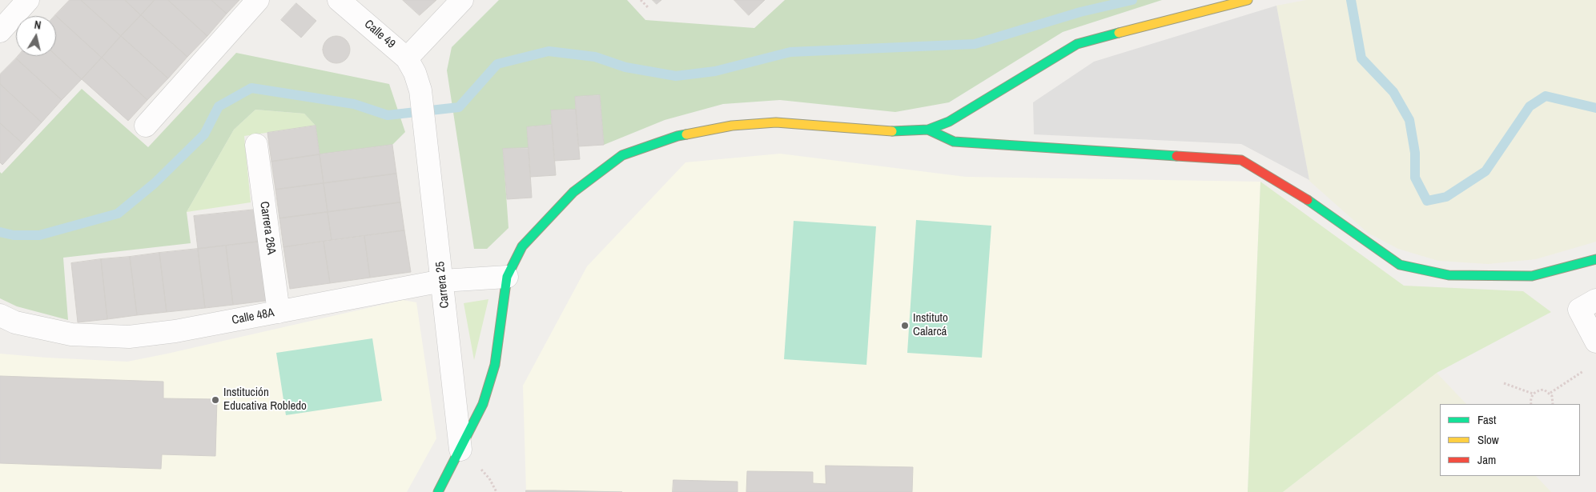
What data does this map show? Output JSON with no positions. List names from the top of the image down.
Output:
{
  "streets": {
    "street": [
      "Calle 49",
      "Carrera 26A",
      "Carrera 25",
      "Calle 48A"
    ]
  },
  "crossings": [
    ["Calle 49", "Carrera 25"],
    ["Carrera 26A", "Calle 48A"],
    ["Carrera 25", "Calle 48A"]
  ],
  "places": ["Instituto Calarcá", "Institución Educativa Robledo"],
  "legend": ["Fast", "Slow", "Jam"],
  "north": "top"
}
